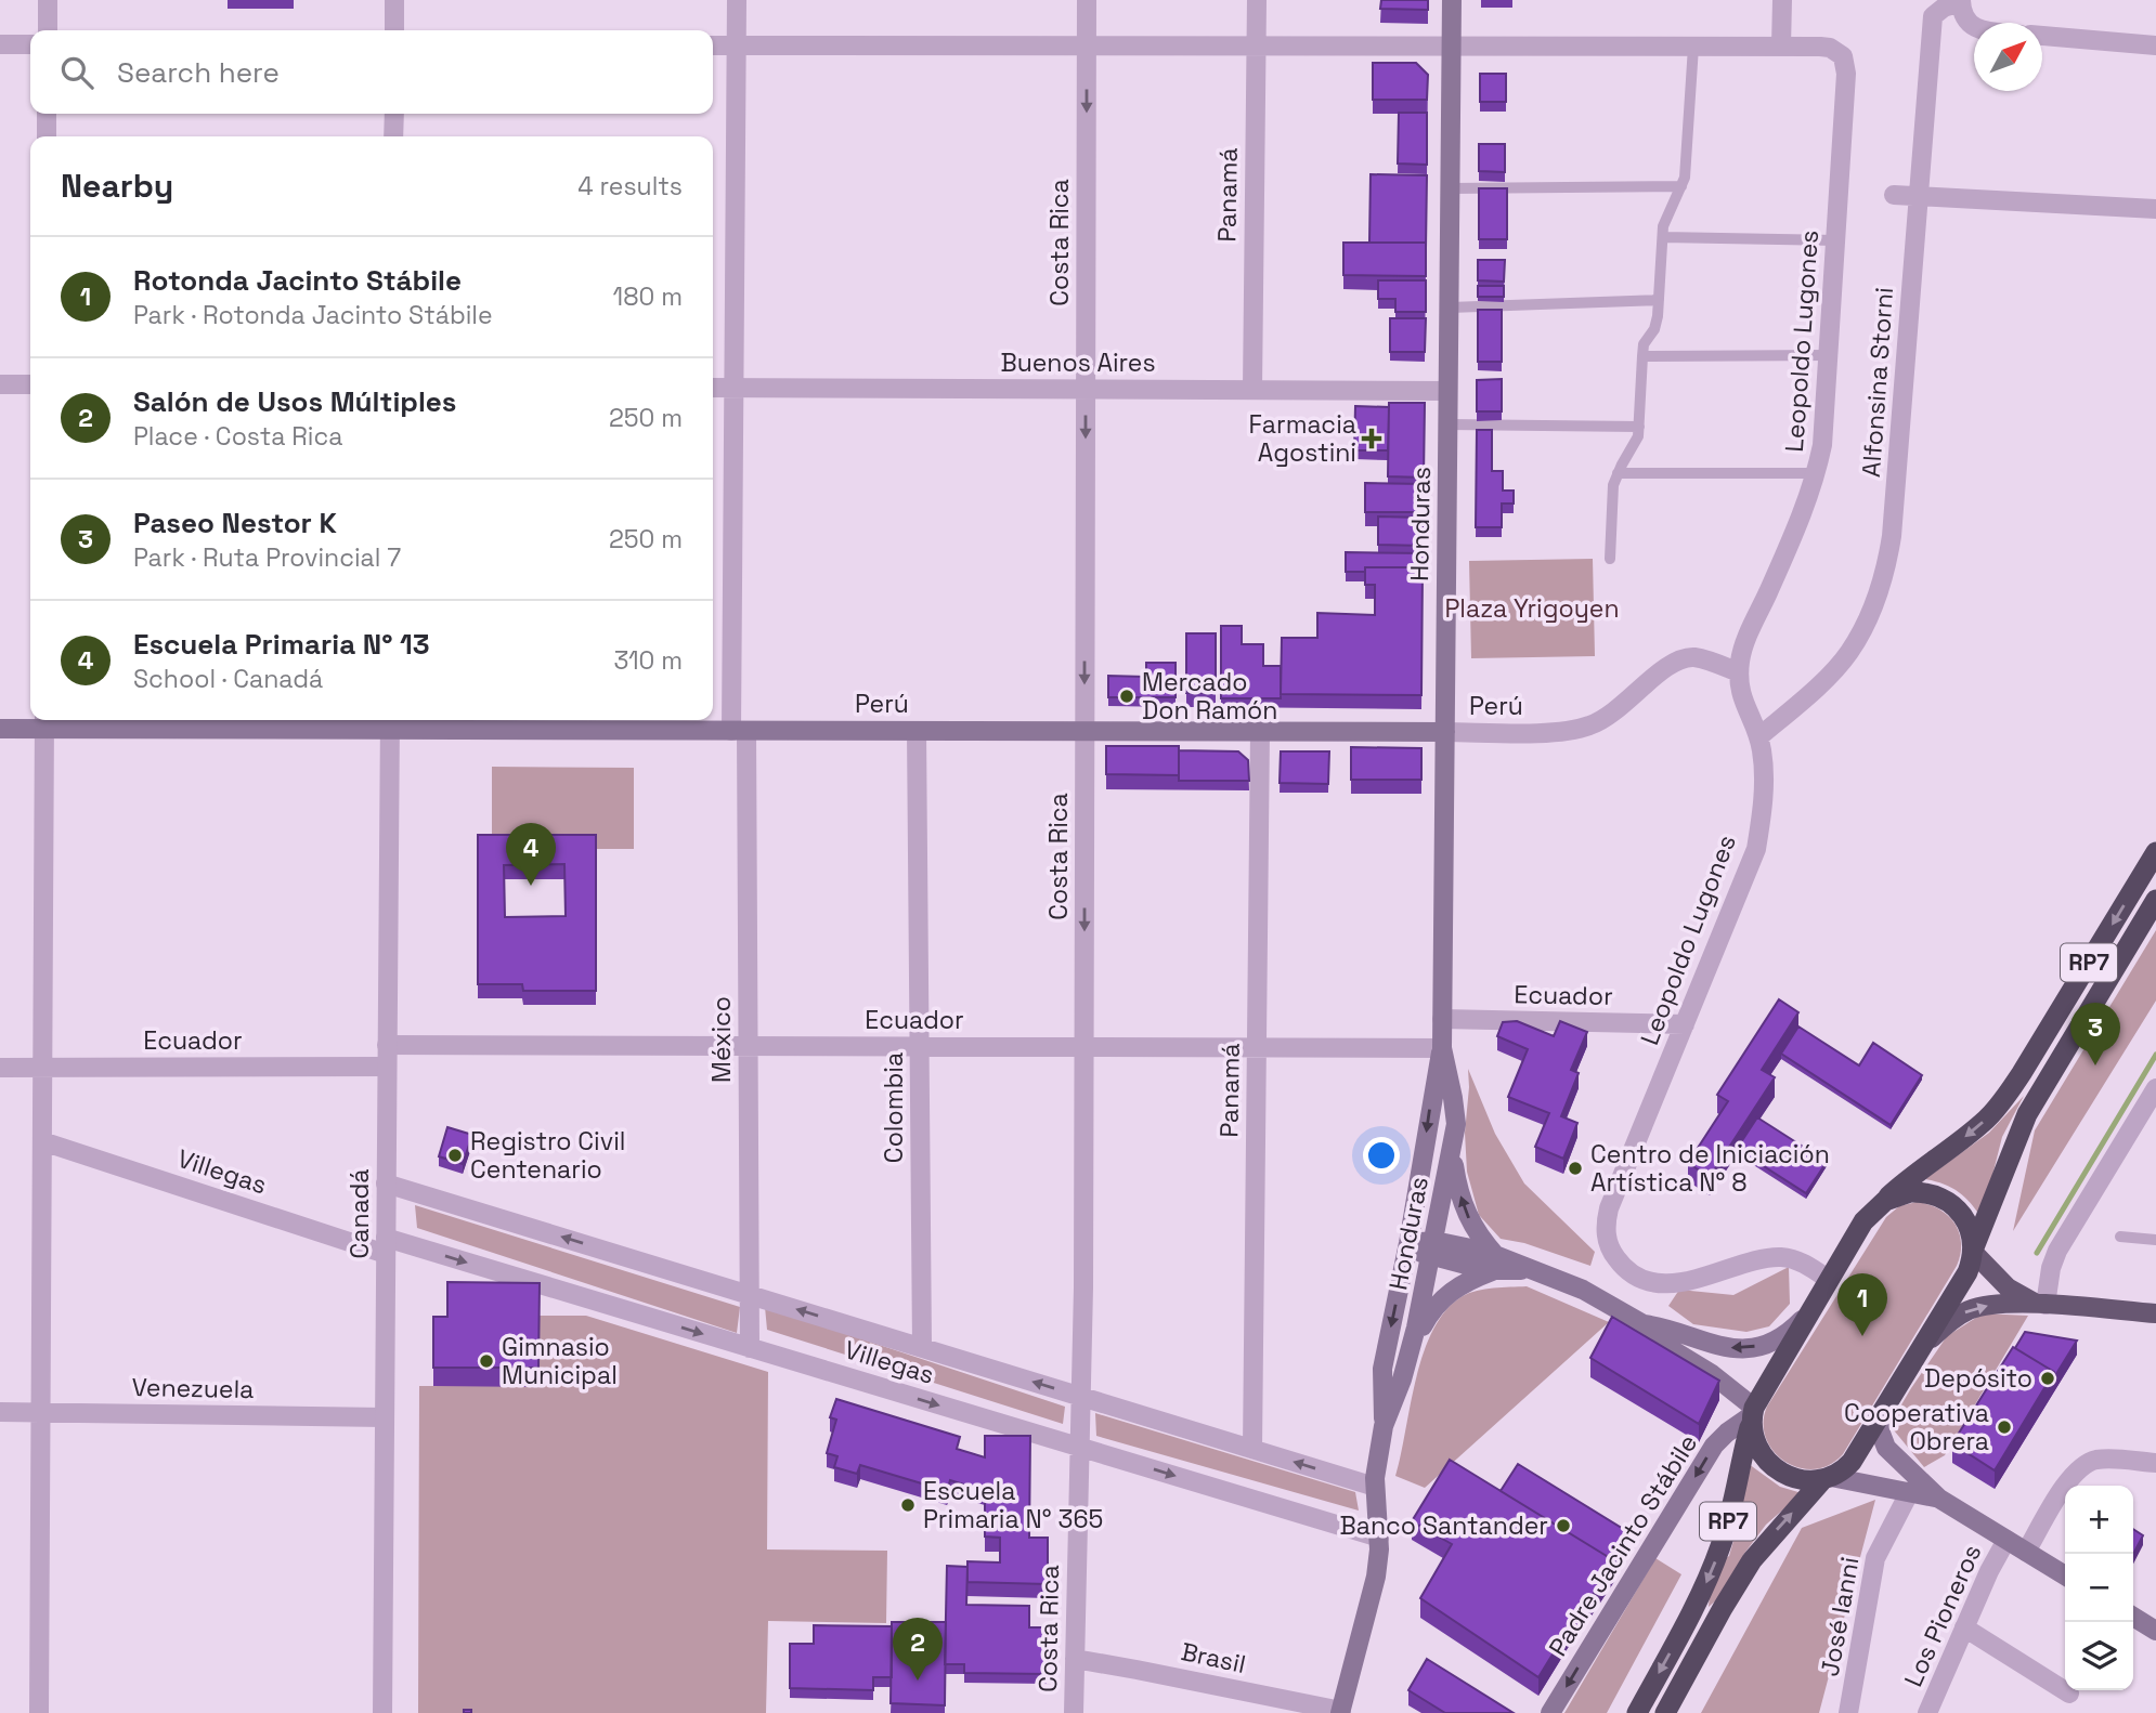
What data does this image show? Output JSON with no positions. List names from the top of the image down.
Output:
{
  "streets": {
    "highway": ["RP7"],
    "main road": ["Honduras", "Perú", "Padre Jacinto Stábile"],
    "street": [
      "Panamá",
      "Costa Rica",
      "Leopoldo Lugones",
      "Buenos Aires",
      "Alfonsina Storni",
      "Ecuador",
      "México",
      "Colombia",
      "Villegas",
      "Canadá",
      "Venezuela",
      "Los Pioneros",
      "José Ianni",
      "Brasil"
    ]
  },
  "crossings": [
    ["Panamá", "Buenos Aires"],
    ["Panamá", "Perú"],
    ["Panamá", "Ecuador"],
    ["Panamá", "Villegas"],
    ["Costa Rica", "Buenos Aires"],
    ["Costa Rica", "Perú"],
    ["Costa Rica", "Ecuador"],
    ["Costa Rica", "Villegas"],
    ["Costa Rica", "Brasil"],
    ["Leopoldo Lugones", "Alfonsina Storni"],
    ["Leopoldo Lugones", "Perú"],
    ["Leopoldo Lugones", "RP7"],
    ["Leopoldo Lugones", "Ecuador"],
    ["Buenos Aires", "Honduras"],
    ["Buenos Aires", "México"],
    ["Honduras", "Perú"],
    ["Honduras", "Ecuador"],
    ["Honduras", "Villegas"],
    ["Honduras", "Brasil"],
    ["Perú", "México"],
    ["Perú", "Colombia"],
    ["Perú", "Canadá"],
    ["RP7", "Padre Jacinto Stábile"],
    ["Ecuador", "México"],
    ["Ecuador", "Colombia"],
    ["Ecuador", "Canadá"],
    ["México", "Villegas"],
    ["Colombia", "Villegas"],
    ["Villegas", "Canadá"],
    ["Canadá", "Venezuela"]
  ],
  "one_way": ["Costa Rica", "Padre Jacinto Stábile"],
  "parks": ["Plaza Yrigoyen"],
  "places": {
    "health": ["Farmacia Agostini"],
    "other": [
      "Mercado Don Ramón",
      "Registro Civil Centenario",
      "Centro de Iniciación Artística N° 8",
      "Gimnasio Municipal",
      "Depósito",
      "Cooperativa Obrera",
      "Escuela Primaria N° 365",
      "Banco Santander"
    ]
  },
  "north": "top right",
  "page": {
    "search": "Search here",
    "heading": ["Nearby", "4 results"],
    "list": [
      {
        "mark": "1",
        "name": "Rotonda Jacinto Stábile",
        "note": "Park · Rotonda Jacinto Stábile",
        "value": "180 m"
      },
      {
        "mark": "2",
        "name": "Salón de Usos Múltiples",
        "note": "Place · Costa Rica",
        "value": "250 m"
      },
      {
        "mark": "3",
        "name": "Paseo Nestor K",
        "note": "Park · Ruta Provincial 7",
        "value": "250 m"
      },
      {
        "mark": "4",
        "name": "Escuela Primaria N° 13",
        "note": "School · Canadá",
        "value": "310 m"
      }
    ],
    "pins": [
      "4",
      "3",
      "1",
      "2"
    ],
    "map_buttons": ["+", "−"]
  }
}
